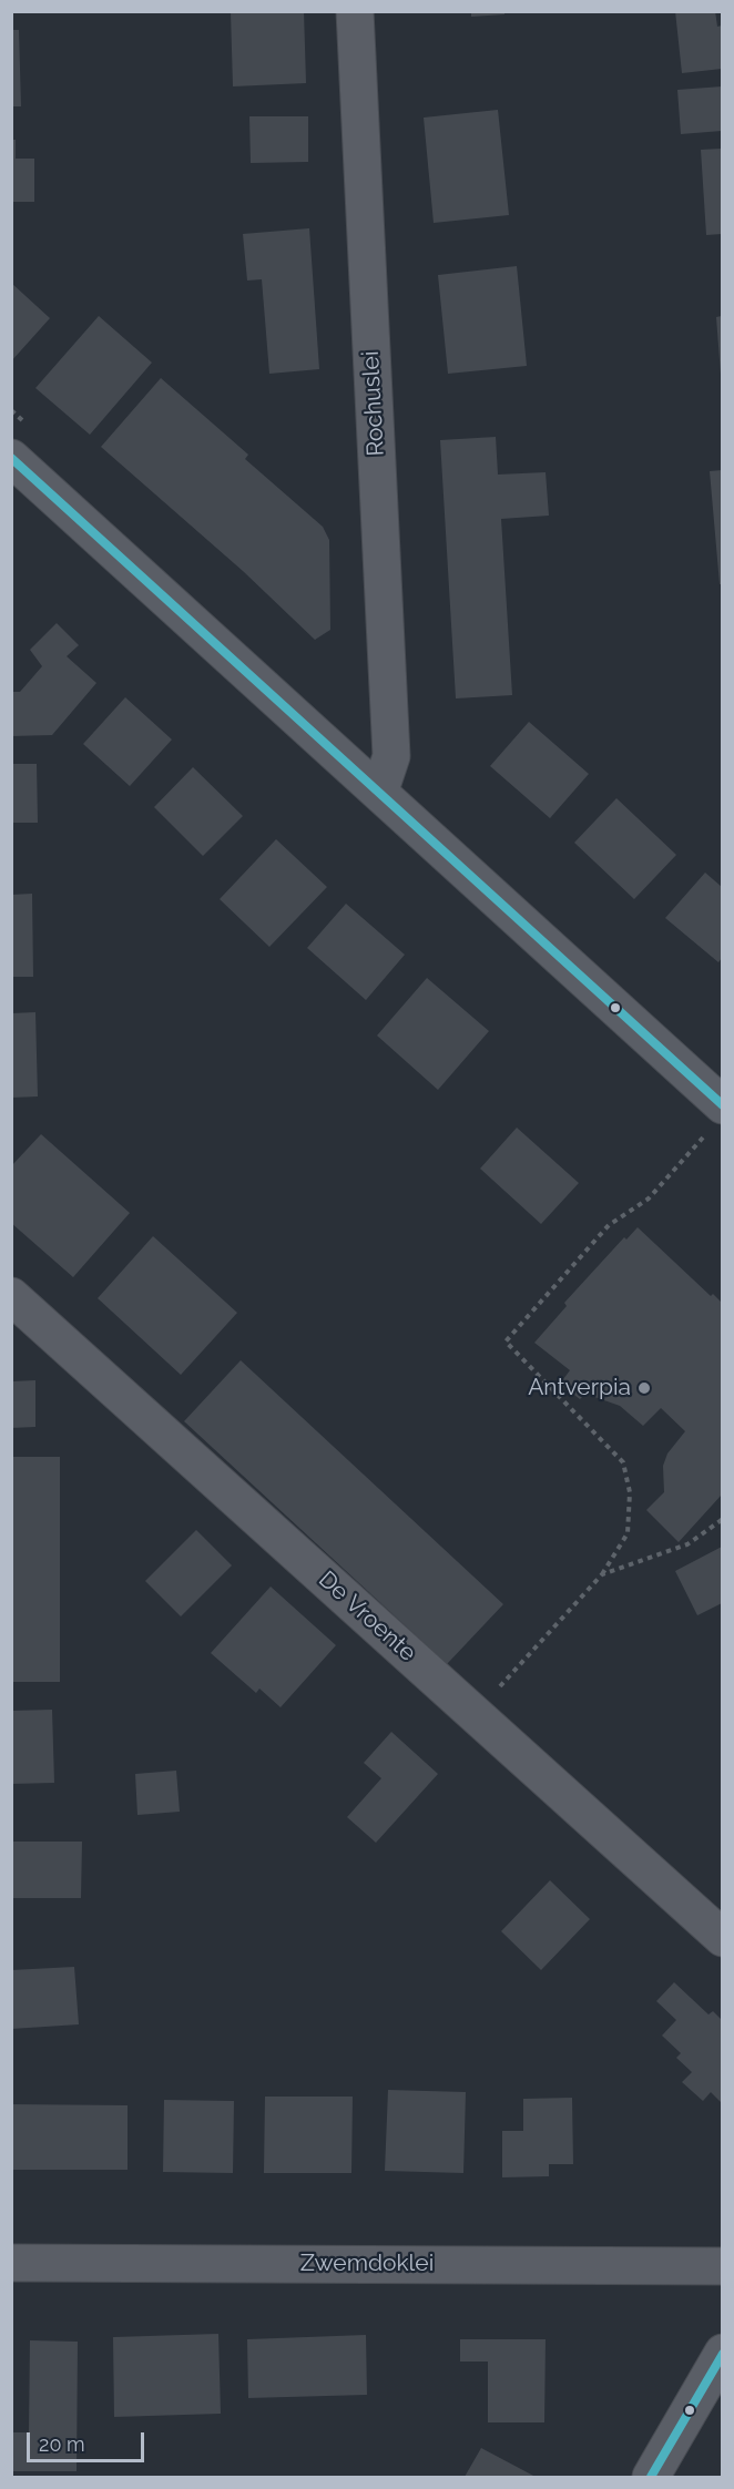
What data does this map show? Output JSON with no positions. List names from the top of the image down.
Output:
{
  "streets": {
    "street": ["Rochuslei", "De Vroente", "Zwemdoklei"]
  },
  "places": ["Antverpia"],
  "scale_bar": "20 m"
}
